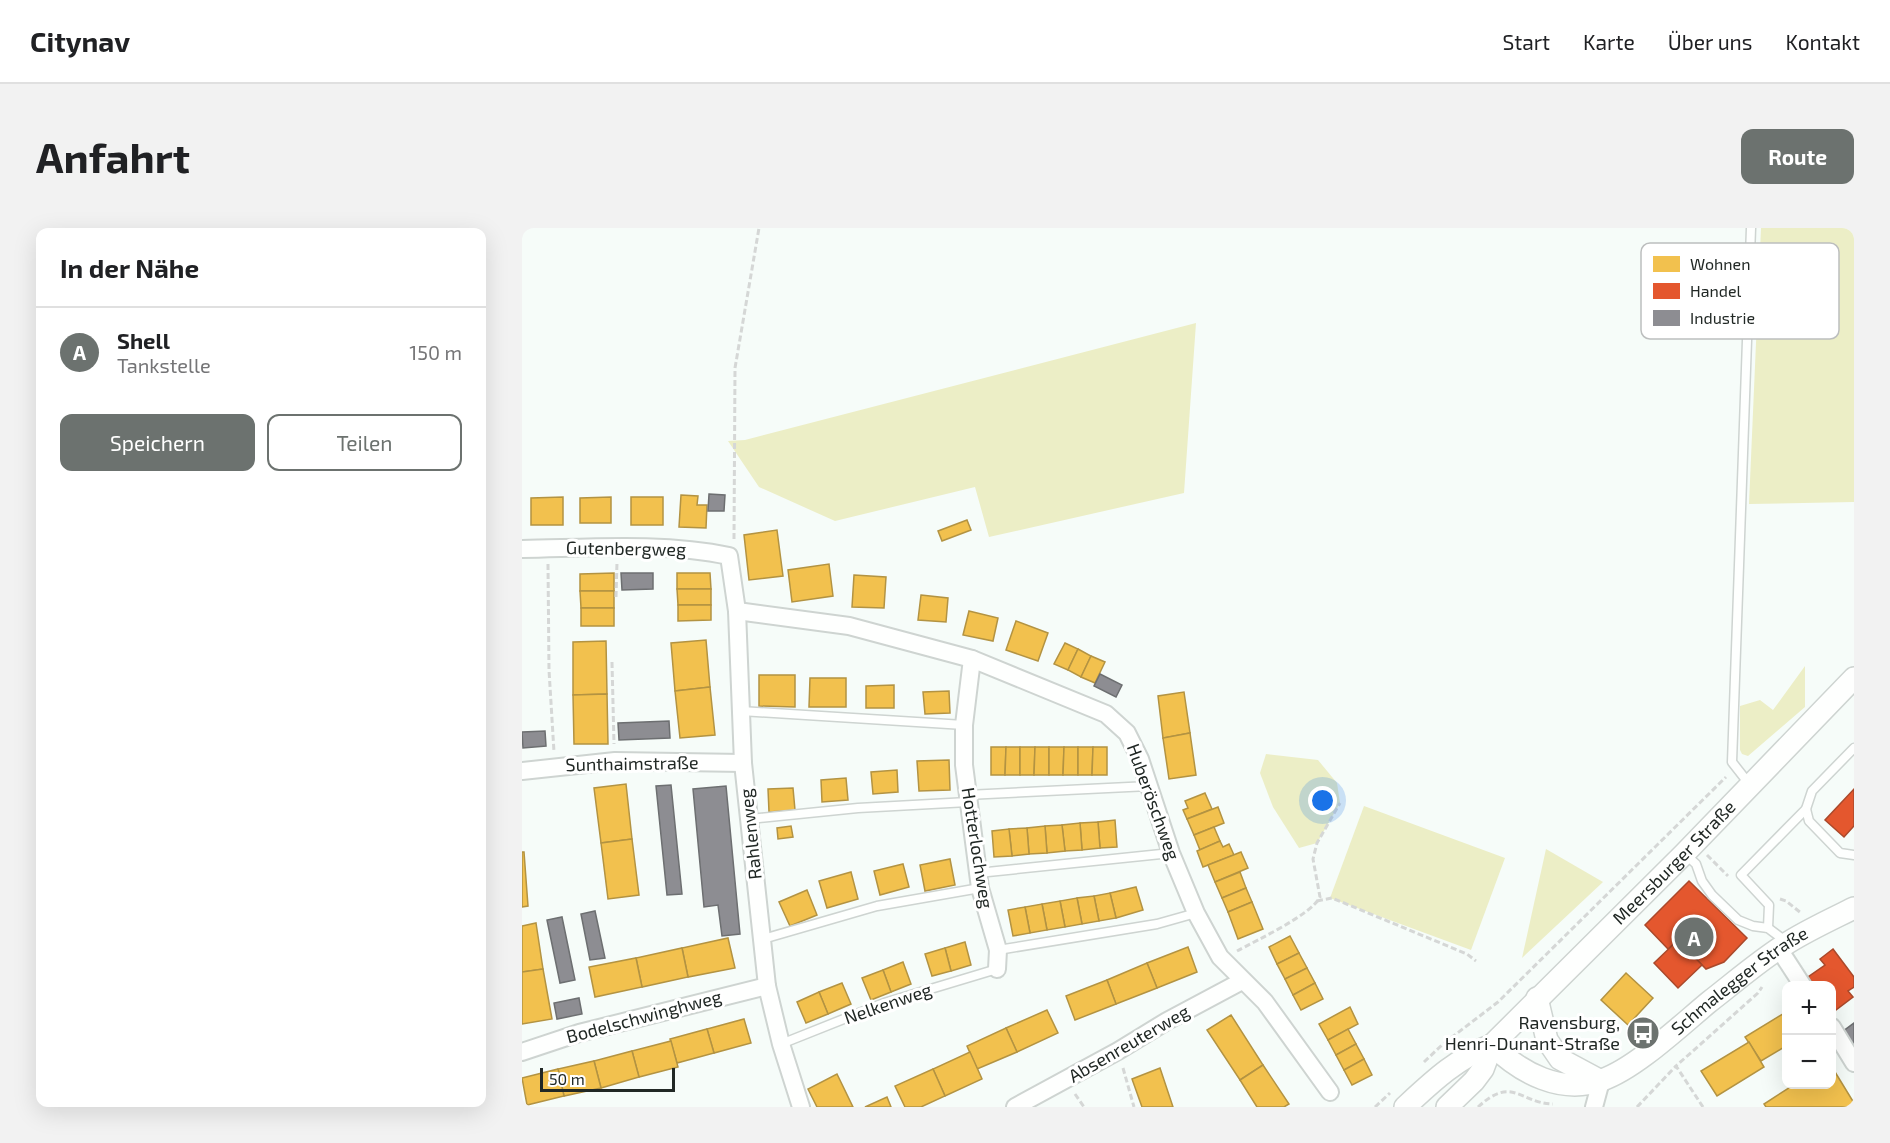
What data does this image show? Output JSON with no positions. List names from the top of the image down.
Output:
{
  "streets": {
    "street": [
      "Gutenbergweg",
      "Sunthaimstraße",
      "Huberöschweg",
      "Rahlenweg",
      "Hotterlochweg",
      "Meersburger Straße",
      "Schmalegger Straße",
      "Bodelschwinghweg",
      "Absenreuterweg"
    ],
    "lane": ["Nelkenweg"]
  },
  "crossings": [
    ["Gutenbergweg", "Rahlenweg"],
    ["Sunthaimstraße", "Rahlenweg"],
    ["Huberöschweg", "Rahlenweg"],
    ["Huberöschweg", "Hotterlochweg"],
    ["Huberöschweg", "Absenreuterweg"],
    ["Rahlenweg", "Nelkenweg"],
    ["Rahlenweg", "Bodelschwinghweg"],
    ["Hotterlochweg", "Nelkenweg"],
    ["Meersburger Straße", "Schmalegger Straße"]
  ],
  "places": {
    "bus stop": ["Ravensburg, Henri-Dunant-Straße"]
  },
  "legend": ["Wohnen", "Handel", "Industrie"],
  "scale_bar": "50 m",
  "page": {
    "header": "Citynav",
    "nav": [
      "Start",
      "Karte",
      "Über uns",
      "Kontakt"
    ],
    "buttons": [
      "Route",
      ["Speichern", "Teilen"]
    ],
    "title": "Anfahrt",
    "heading": "In der Nähe",
    "list": [
      {
        "mark": "A",
        "name": "Shell",
        "note": "Tankstelle",
        "value": "150 m"
      }
    ],
    "pins": "A",
    "map_buttons": ["+", "−"],
    "scale": "50 m"
  }
}
